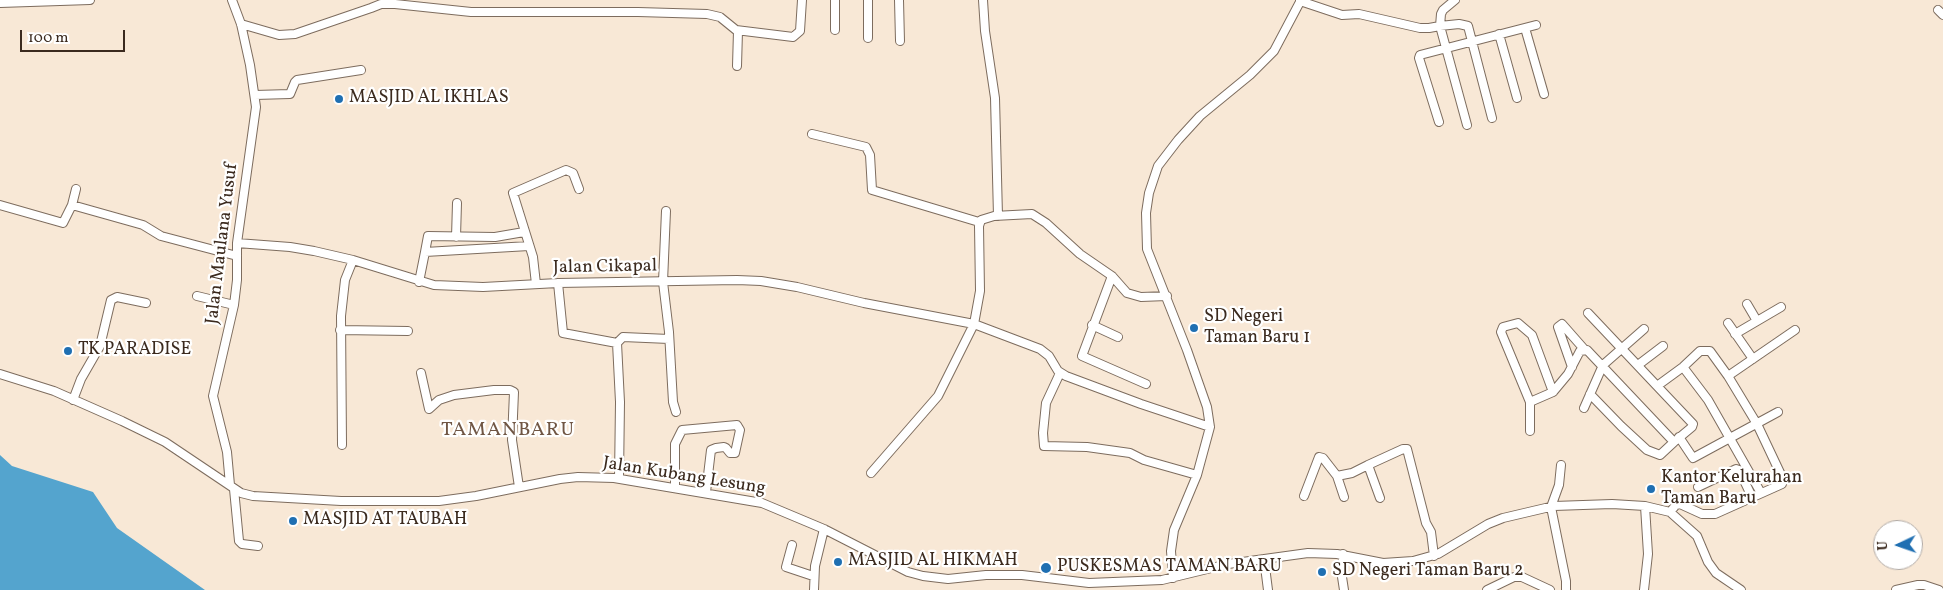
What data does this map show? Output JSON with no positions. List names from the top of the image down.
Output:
{
  "streets": {
    "street": ["Jalan Maulana Yusuf", "Jalan Cikapal", "Jalan Kubang Lesung"]
  },
  "crossings": [
    ["Jalan Maulana Yusuf", "Jalan Cikapal"],
    ["Jalan Maulana Yusuf", "Jalan Kubang Lesung"]
  ],
  "districts": ["TAMANBARU"],
  "places": [
    "MASJID AL IKHLAS",
    "SD Negeri Taman Baru 1",
    "TK PARADISE",
    "Kantor Kelurahan Taman Baru",
    "MASJID AT TAUBAH",
    "MASJID AL HIKMAH",
    "PUSKESMAS TAMAN BARU",
    "SD Negeri Taman Baru 2"
  ],
  "scale_bar": "100 m",
  "north": "left"
}
